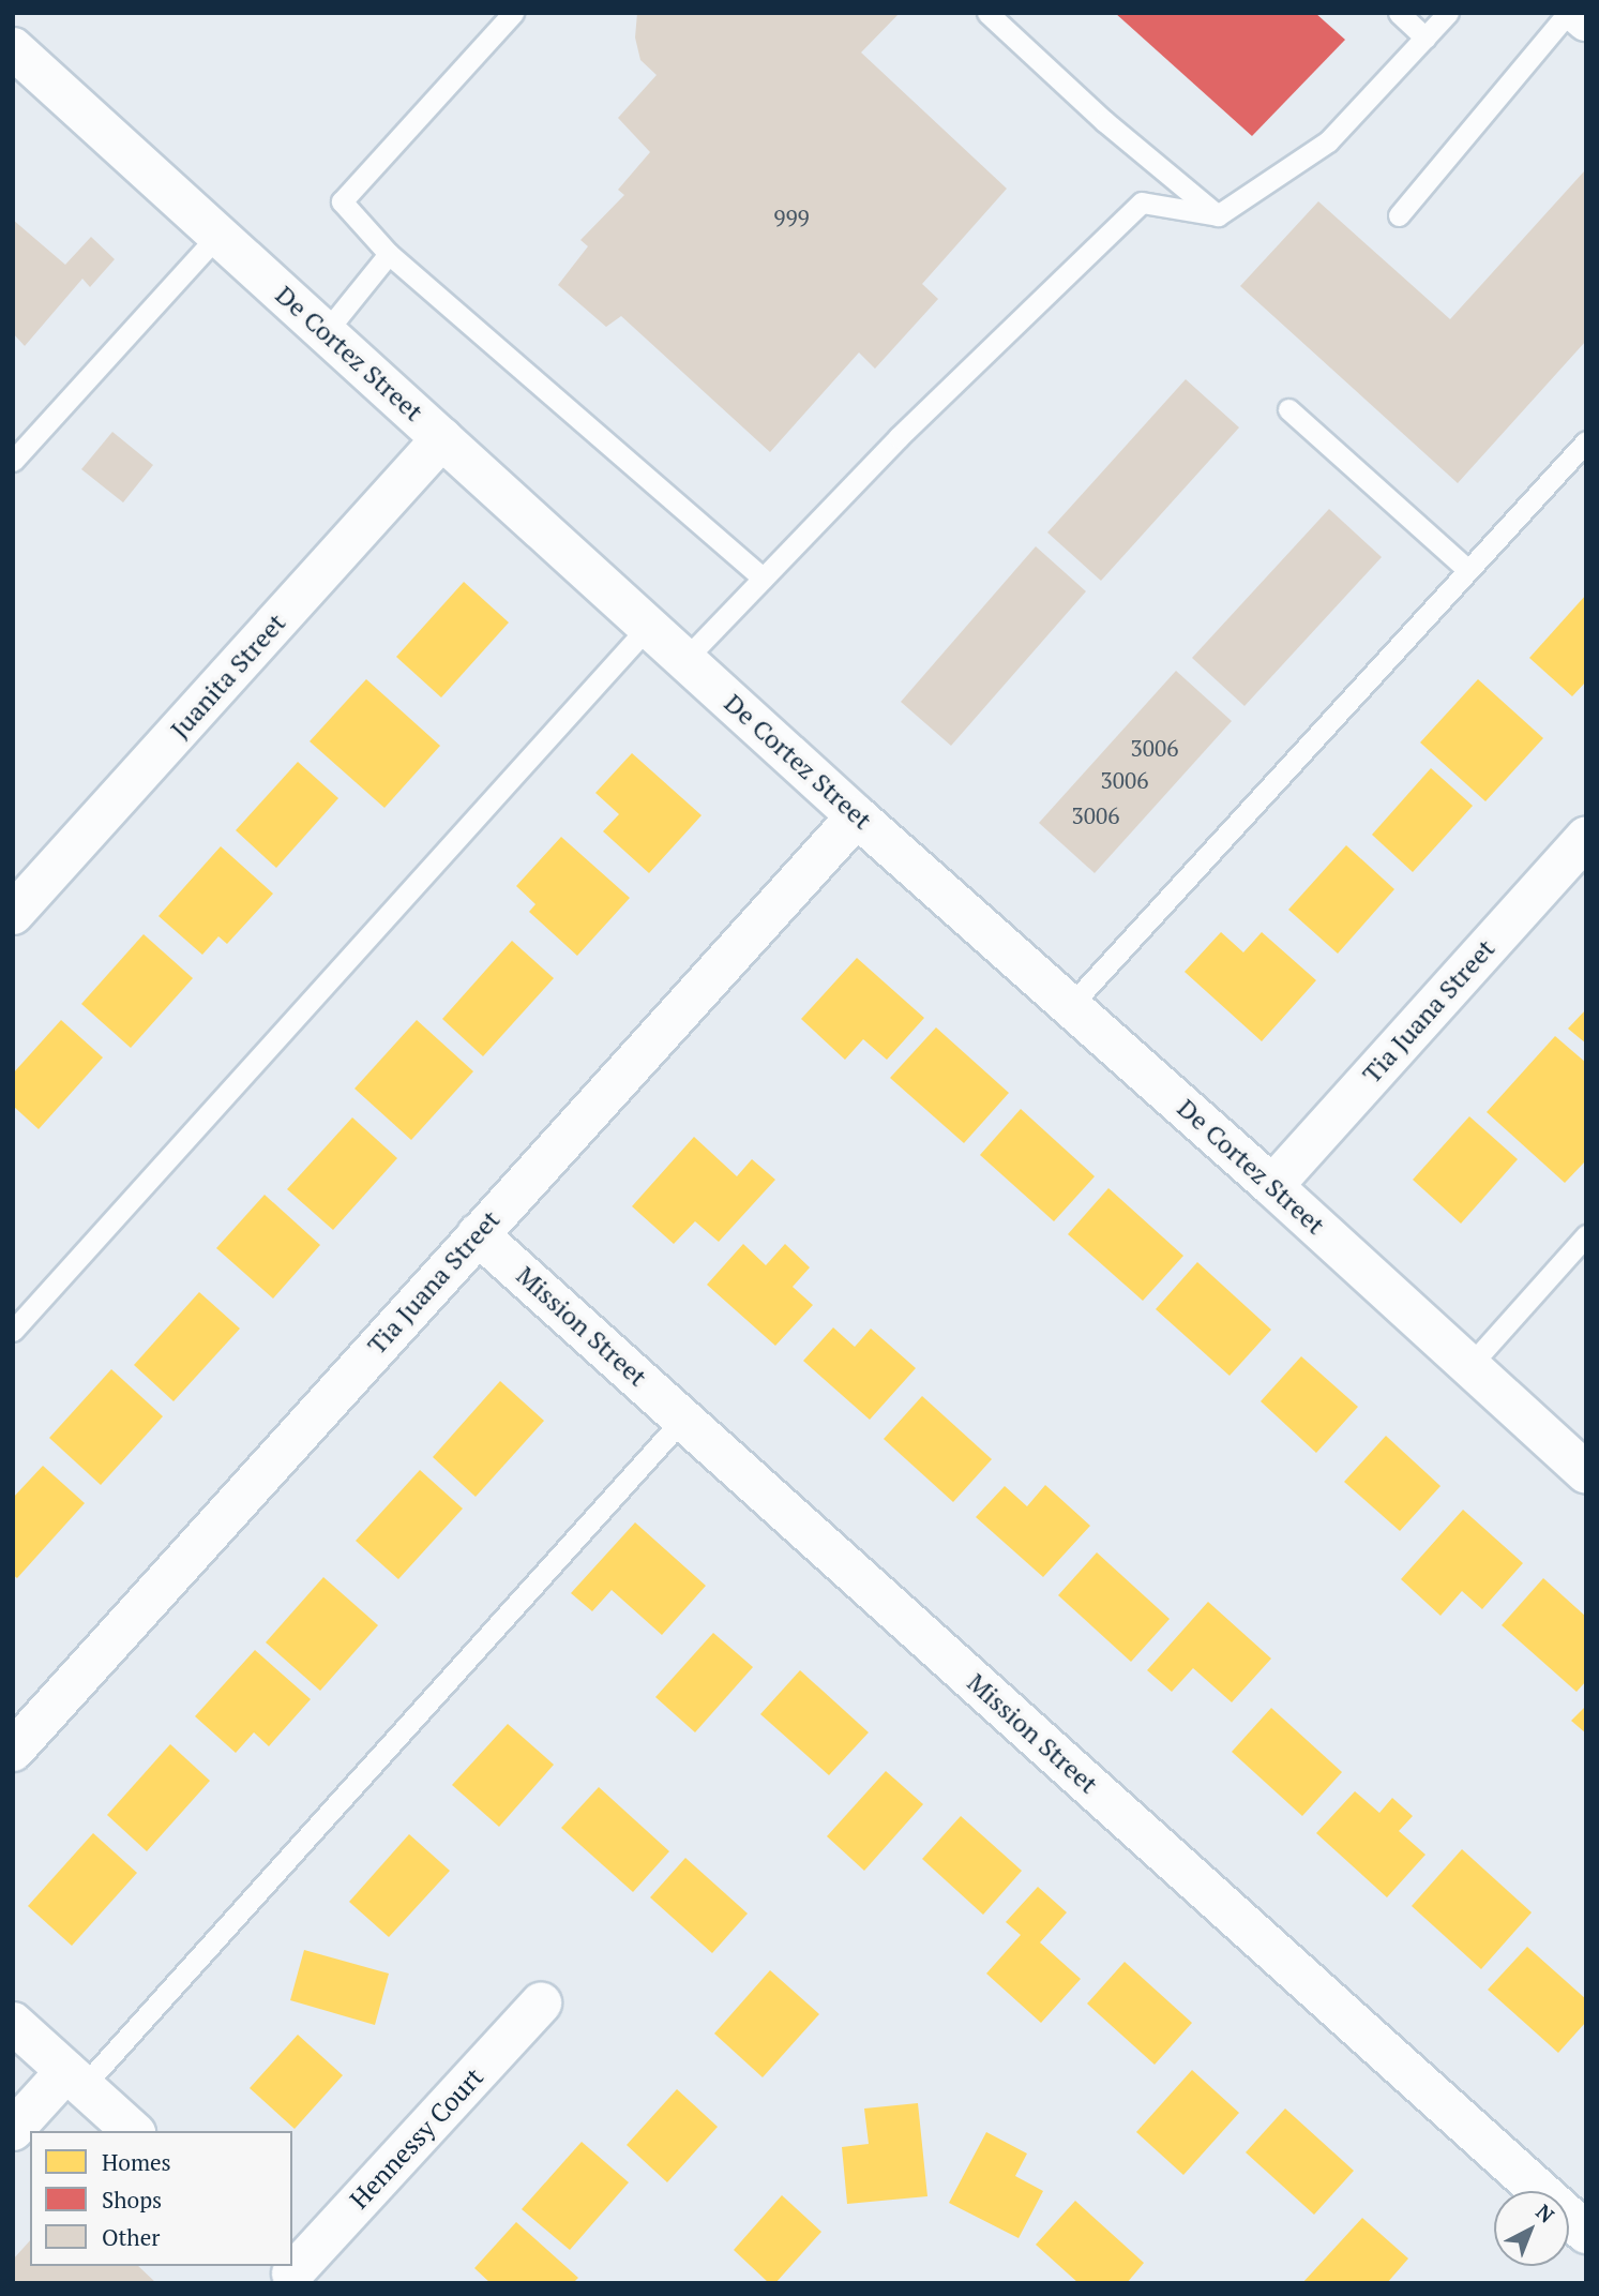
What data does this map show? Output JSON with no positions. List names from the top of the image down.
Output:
{
  "streets": {
    "street": [
      "De Cortez Street",
      "Juanita Street",
      "Tia Juana Street",
      "Mission Street",
      "Hennessy Court"
    ]
  },
  "crossings": [
    ["De Cortez Street", "Juanita Street"],
    ["De Cortez Street", "Tia Juana Street"],
    ["Tia Juana Street", "Mission Street"]
  ],
  "house_numbers": [
    "999",
    "3006",
    "3006",
    "3006"
  ],
  "legend": ["Homes", "Shops", "Other"],
  "north": "top right"
}
